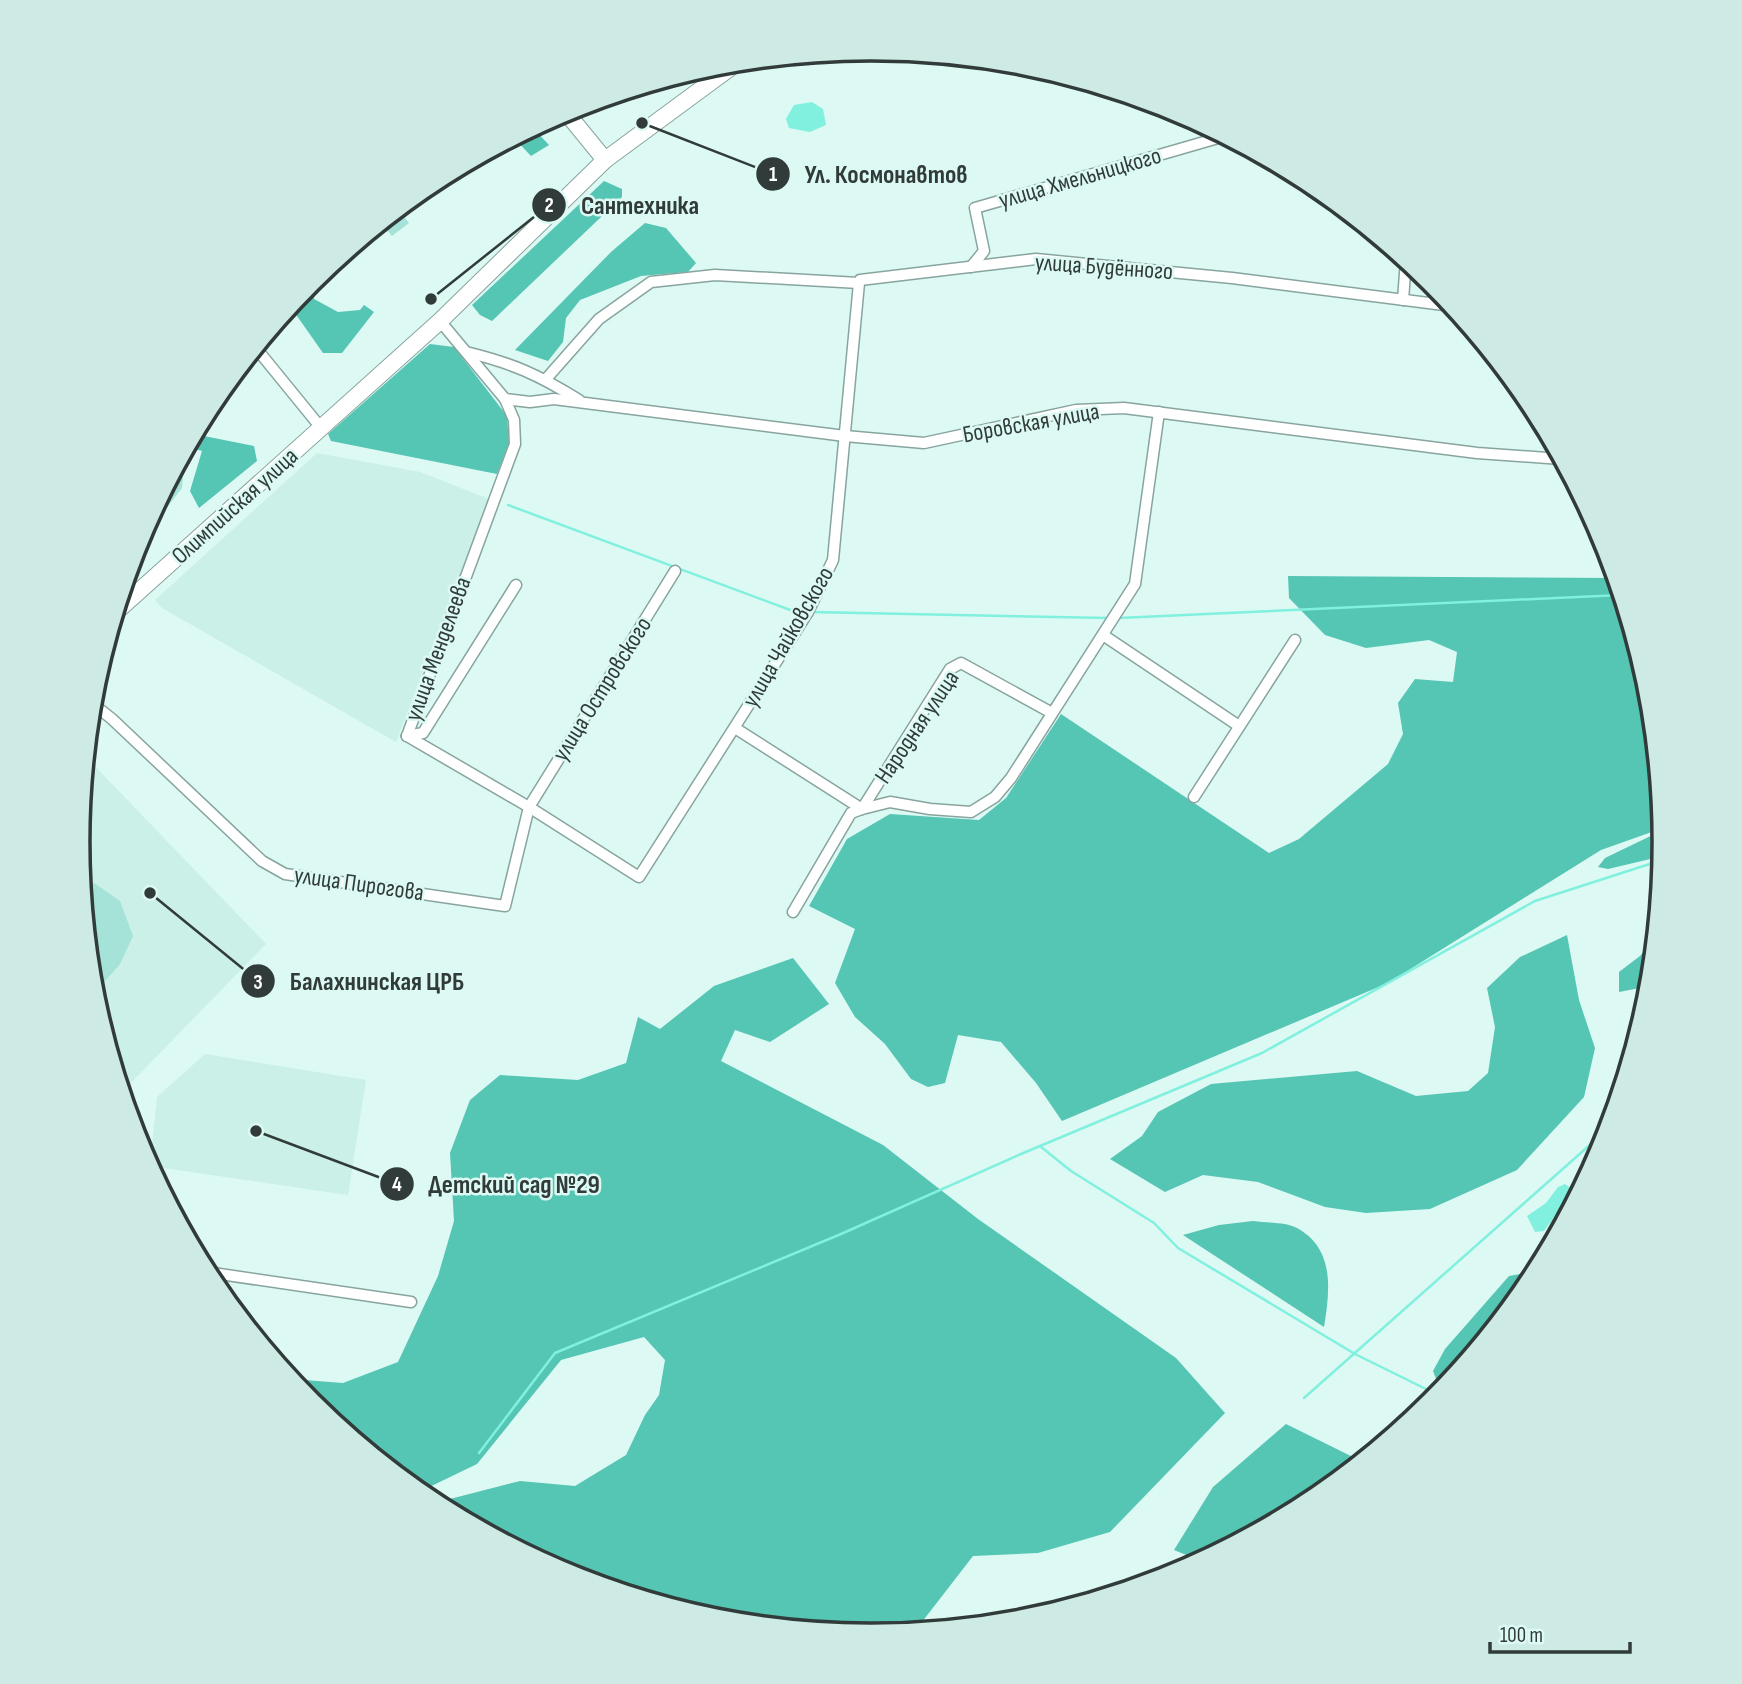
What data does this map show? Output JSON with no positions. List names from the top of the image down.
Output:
{
  "streets": {
    "street": [
      "улица Хмельницкого",
      "улица Будённого",
      "Боровская улица",
      "Олимпийская улица",
      "улица Чайковского",
      "улица Менделеева",
      "улица Островского",
      "Народная улица",
      "улица Пирогова"
    ]
  },
  "crossings": [
    ["улица Хмельницкого", "улица Будённого"],
    ["улица Будённого", "Боровская улица"],
    ["улица Будённого", "улица Чайковского"],
    ["Боровская улица", "улица Чайковского"],
    ["Боровская улица", "улица Менделеева"],
    ["Боровская улица", "Народная улица"],
    ["улица Чайковского", "улица Островского"],
    ["улица Чайковского", "Народная улица"],
    ["улица Чайковского", "улица Пирогова"],
    ["улица Островского", "улица Пирогова"]
  ],
  "places": [
    "Ул. Космонавтов",
    "Сантехника",
    "Балахнинская ЦРБ",
    "Детский сад №29"
  ],
  "scale_bar": "100 m"
}
